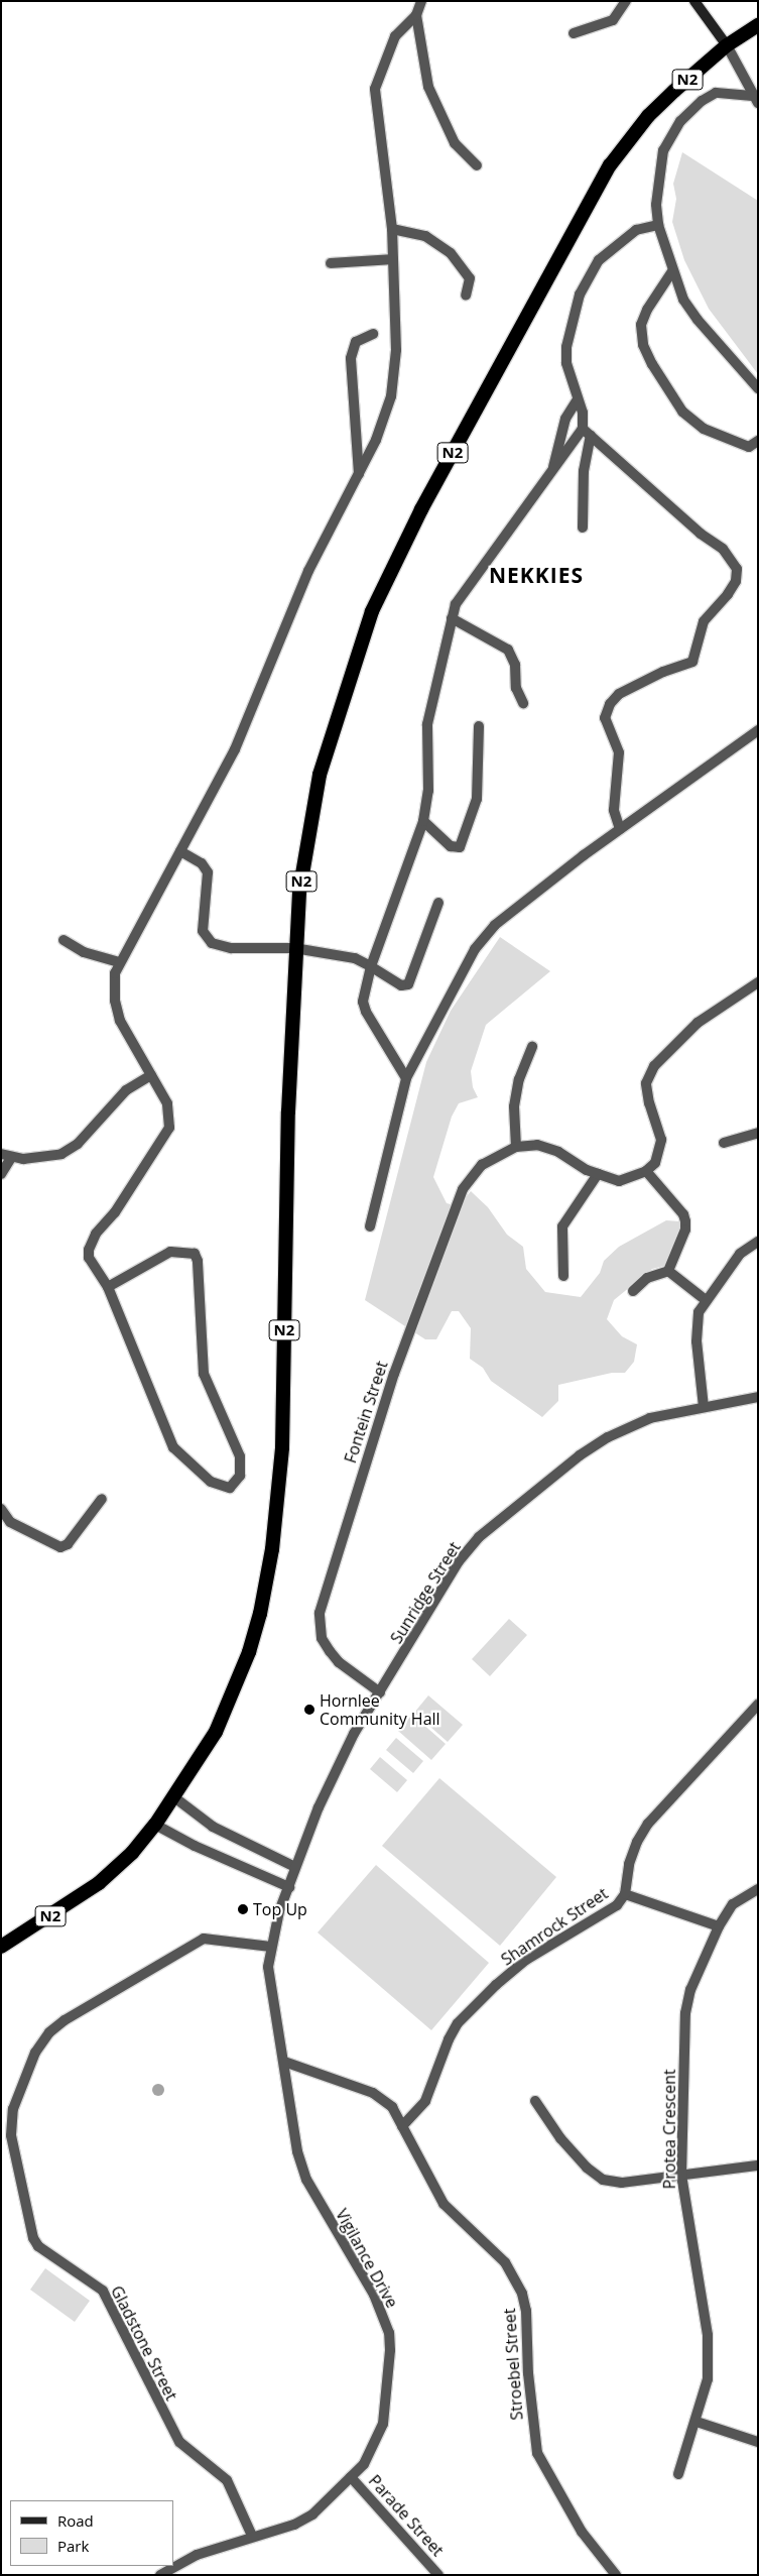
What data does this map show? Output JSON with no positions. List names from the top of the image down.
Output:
{
  "streets": {
    "highway": ["N2"],
    "street": [
      "Fontein Street",
      "Sunridge Street",
      "Shamrock Street",
      "Protea Crescent",
      "Vigilance Drive",
      "Gladstone Street",
      "Stroebel Street",
      "Parade Street"
    ]
  },
  "crossings": [
    ["Fontein Street", "Sunridge Street"],
    ["Sunridge Street", "Vigilance Drive"],
    ["Shamrock Street", "Stroebel Street"],
    ["Vigilance Drive", "Gladstone Street"],
    ["Vigilance Drive", "Stroebel Street"],
    ["Vigilance Drive", "Parade Street"]
  ],
  "districts": ["NEKKIES"],
  "places": ["Hornlee Community Hall", "Top Up"],
  "legend": ["Road", "Park"]
}
